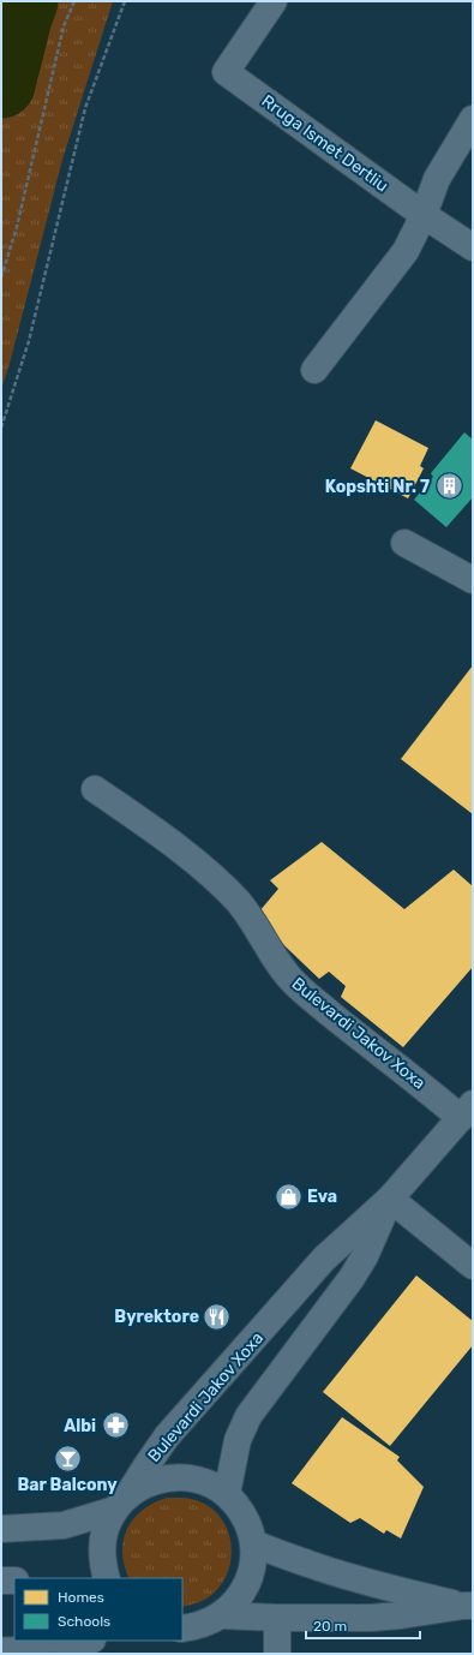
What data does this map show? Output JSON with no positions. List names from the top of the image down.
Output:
{
  "streets": {
    "street": ["Rruga Ismet Dertliu", "Bulevardi Jakov Xoxa"]
  },
  "places": {
    "building": ["Kopshti Nr. 7"],
    "shop": ["Eva"],
    "restaurant": ["Byrektore"],
    "pharmacy": ["Albi"],
    "bar": ["Bar Balcony"]
  },
  "legend": ["Homes", "Schools"],
  "scale_bar": "20 m"
}
